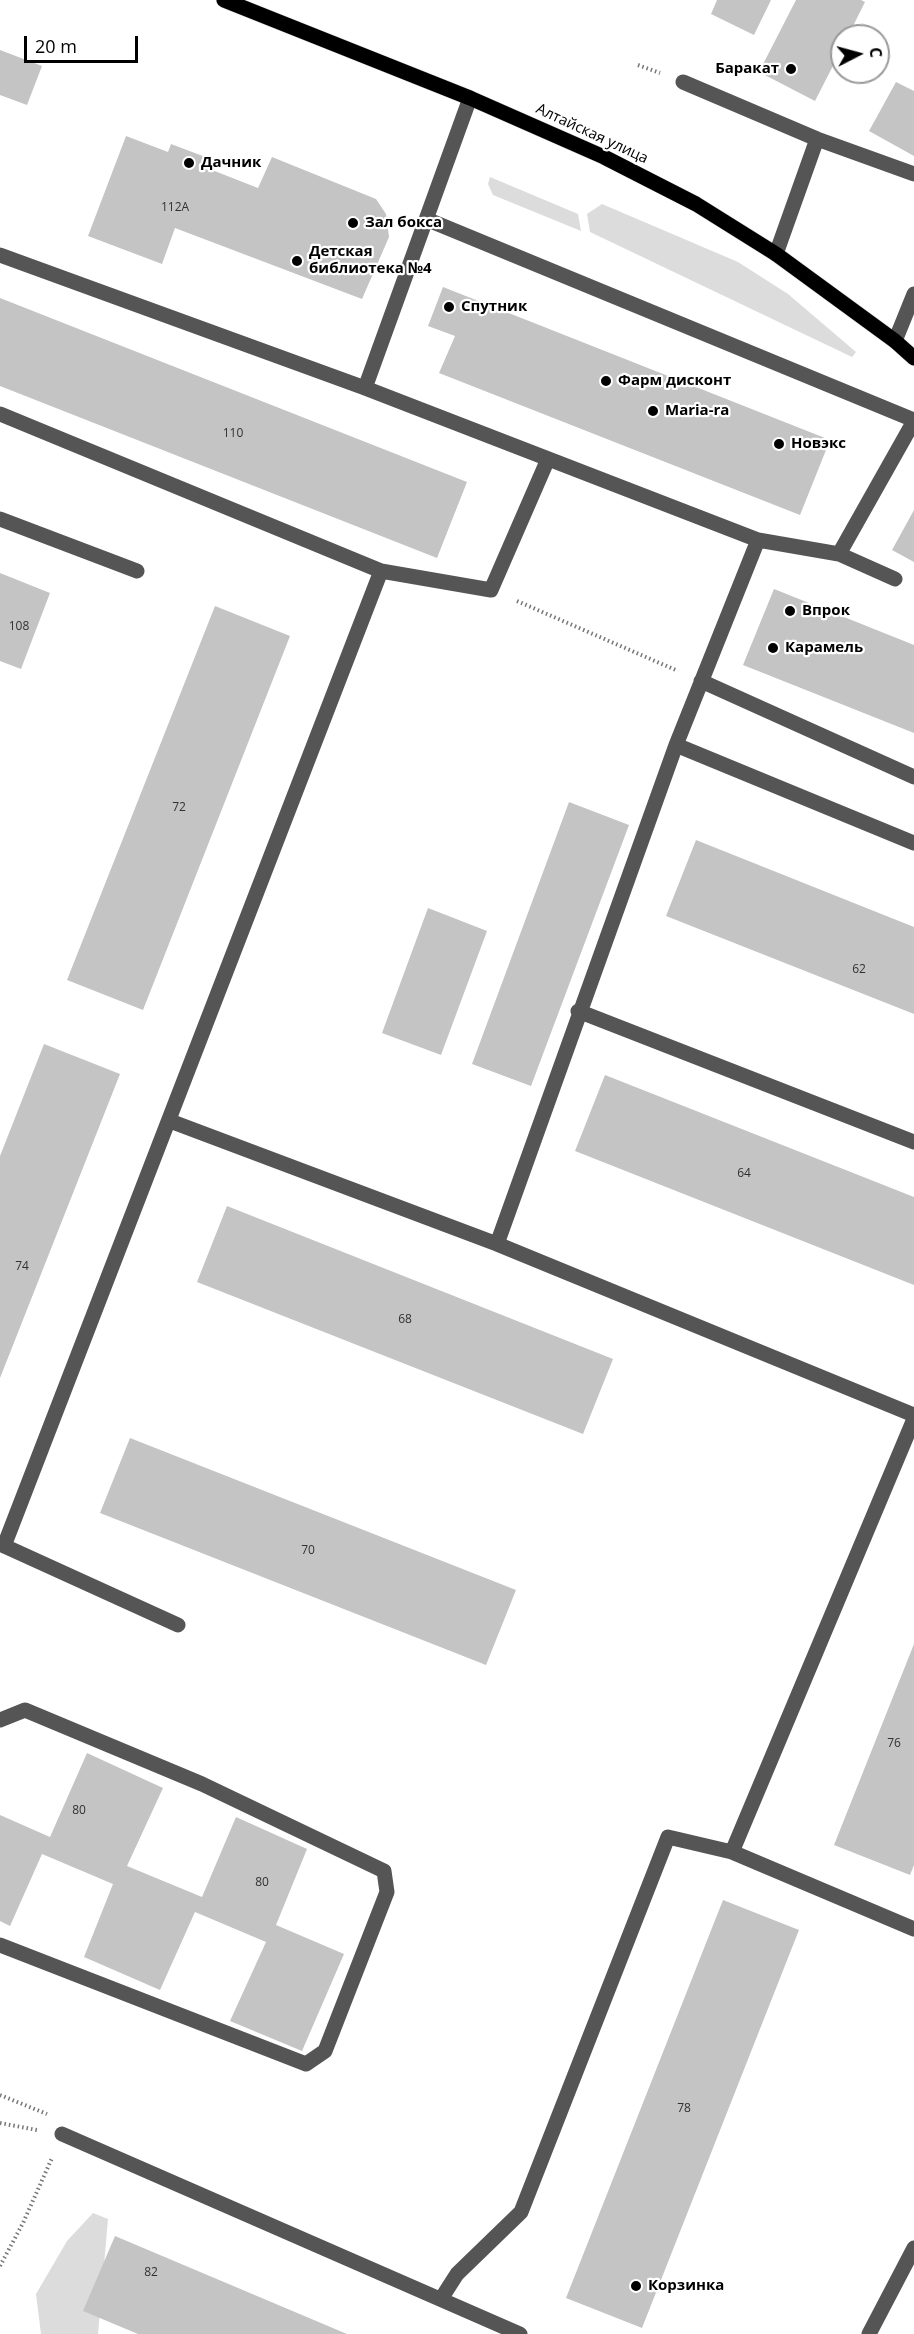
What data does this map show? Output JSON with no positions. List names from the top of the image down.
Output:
{
  "streets": {
    "main road": ["Алтайская улица"]
  },
  "places": [
    "Баракат",
    "Дачник",
    "Зал бокса",
    "Детская библиотека №4",
    "Спутник",
    "Фарм дисконт",
    "Maria-ra",
    "Новэкс",
    "Впрок",
    "Карамель",
    "Корзинка"
  ],
  "house_numbers": [
    "112А",
    "110",
    "108",
    "72",
    "62",
    "64",
    "74",
    "68",
    "70",
    "76",
    "80",
    "80",
    "78",
    "82"
  ],
  "scale_bar": "20 m",
  "north": "right"
}
